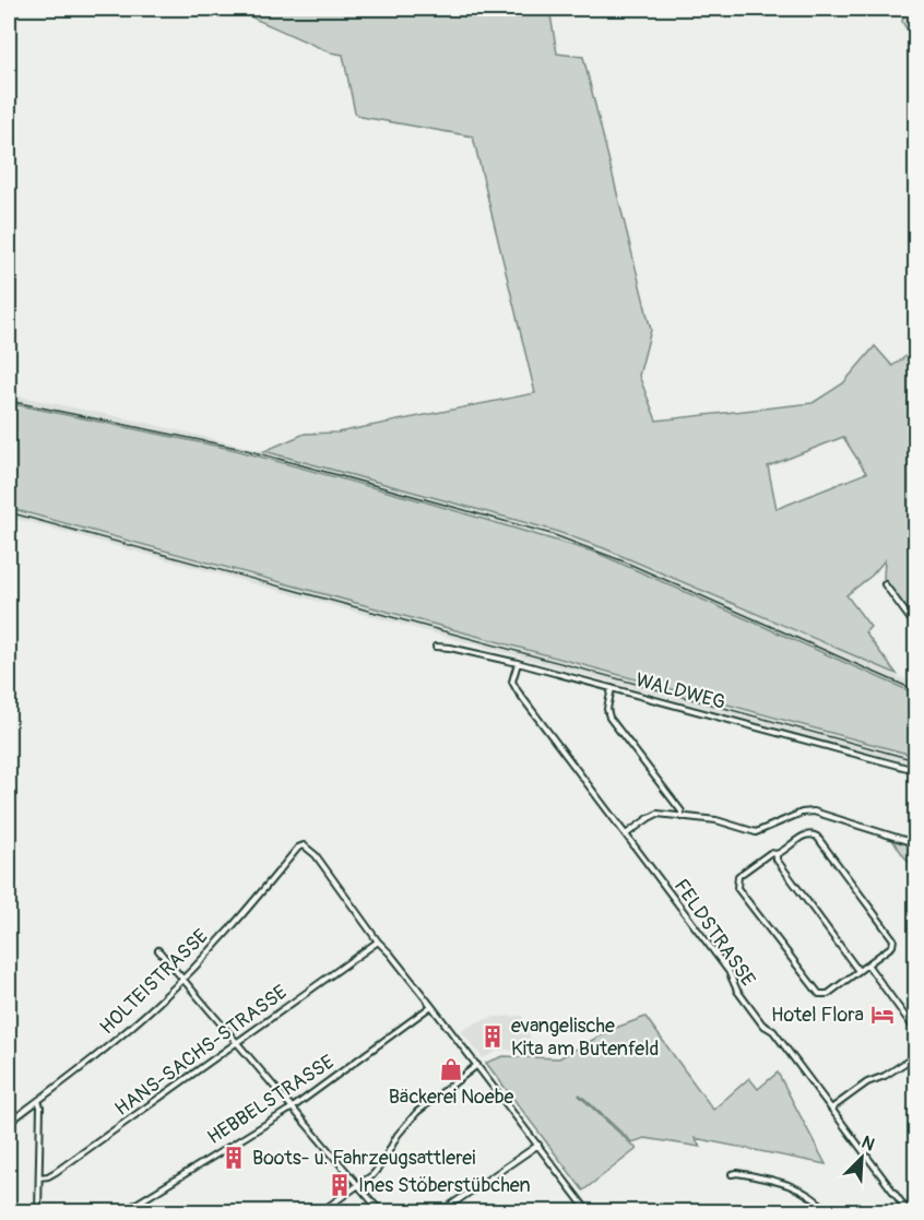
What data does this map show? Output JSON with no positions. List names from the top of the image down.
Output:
{
  "streets": {
    "street": [
      "WALDWEG",
      "FELDSTRASSE",
      "HOLTEISTRASSE",
      "HANS-SACHS-STRASSE",
      "HEBBELSTRASSE"
    ]
  },
  "crossings": [
    ["WALDWEG", "FELDSTRASSE"],
    ["HOLTEISTRASSE", "HANS-SACHS-STRASSE"]
  ],
  "places": {
    "hotel": ["Hotel Flora"],
    "building": ["evangelische Kita am Butenfeld", "Boots- u. Fahrzeugsattlerei", "Ines Stöberstübchen"],
    "shop": ["Bäckerei Noebe"]
  },
  "north": "top right"
}
